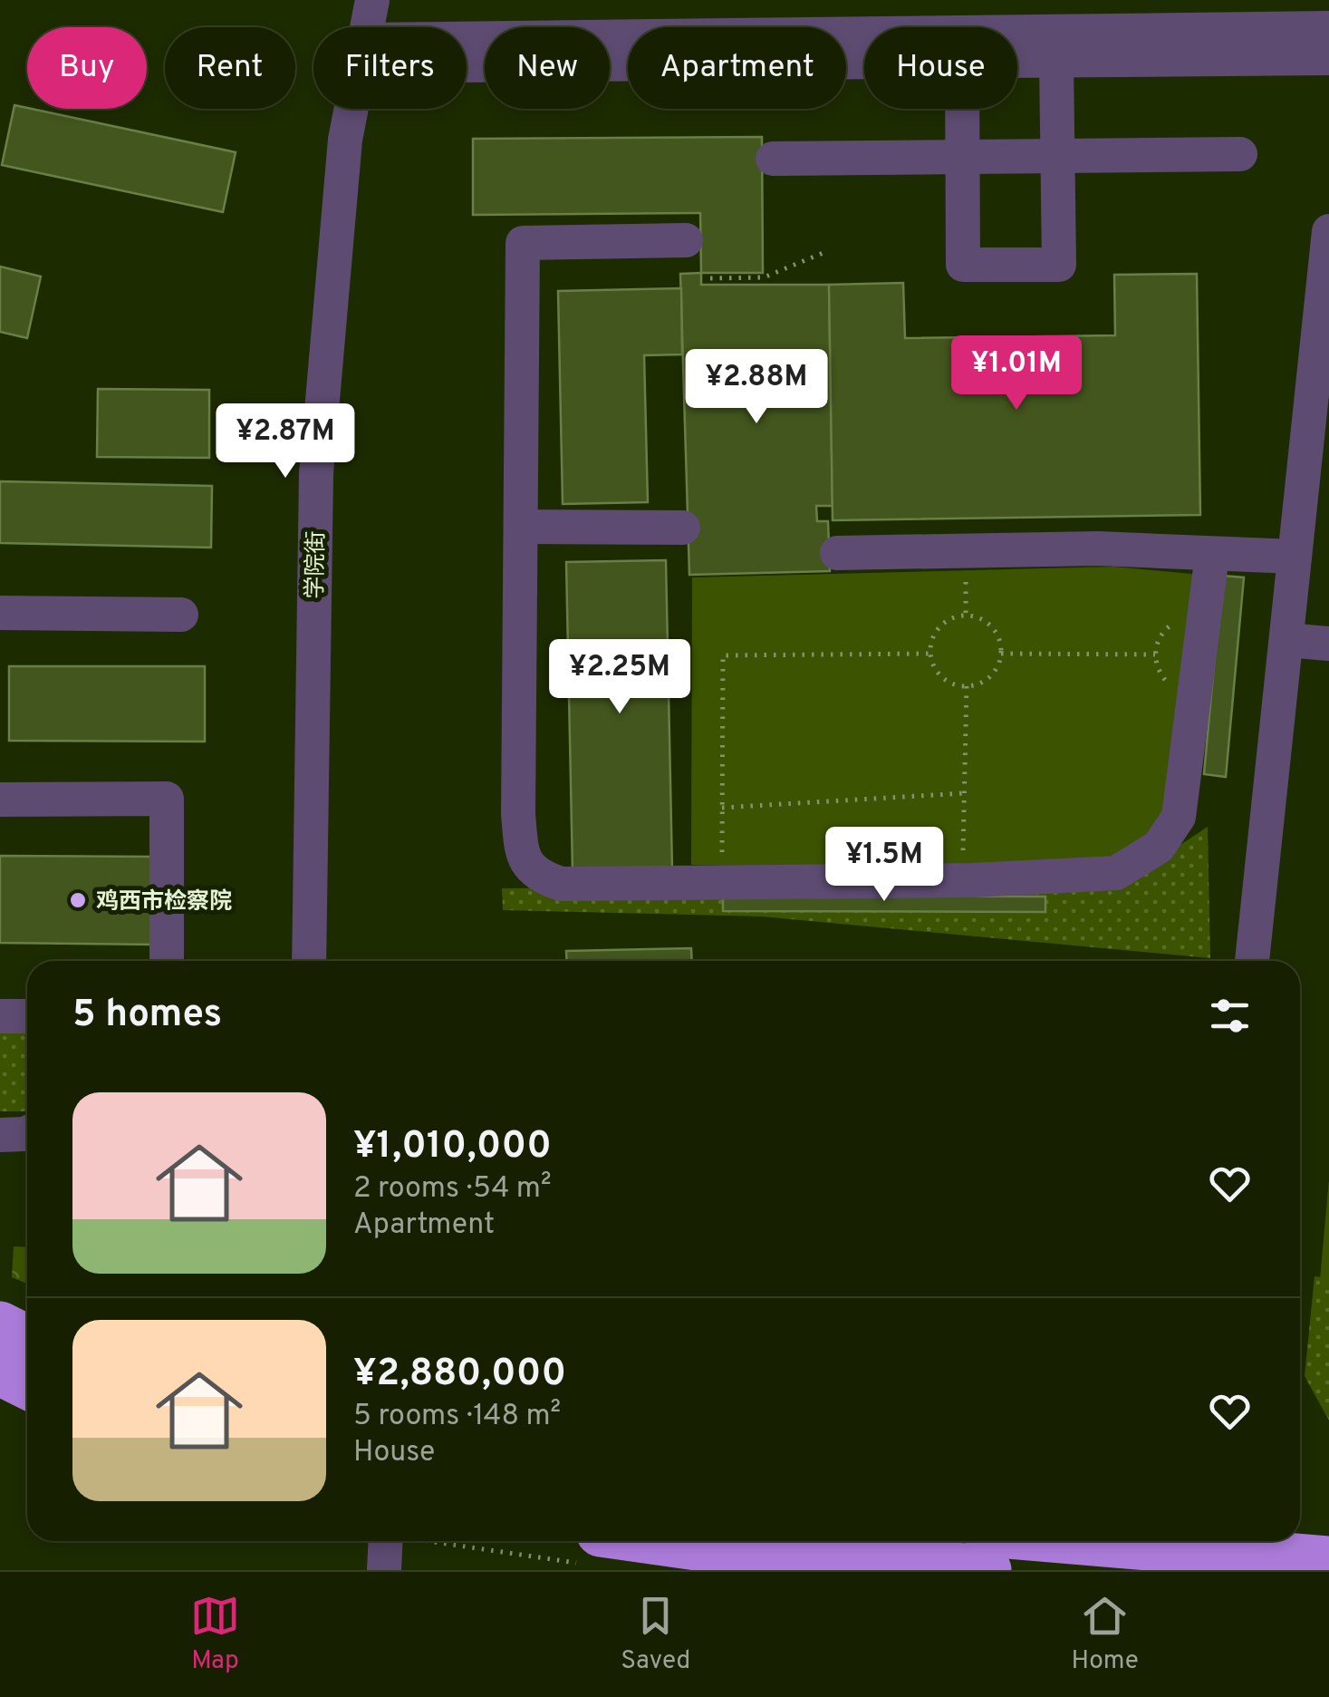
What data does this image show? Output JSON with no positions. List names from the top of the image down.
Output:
{
  "streets": {
    "street": ["学院街"]
  },
  "places": ["鸡西市检察院"],
  "page": {
    "chip": [
      "Buy",
      "Rent",
      "Filters",
      "New",
      "Apartment",
      "House"
    ],
    "price": [
      "¥1.01M",
      "¥2.88M",
      "¥2.87M",
      "¥2.25M",
      "¥1.5M"
    ],
    "heading": "5 homes",
    "list": [
      {
        "name": "¥1,010,000",
        "note": "2 rooms · 54 m² · Apartment"
      },
      {
        "name": "¥2,880,000",
        "note": "5 rooms · 148 m² · House"
      }
    ],
    "tabs": ["Map", "Saved", "Home"]
  }
}
